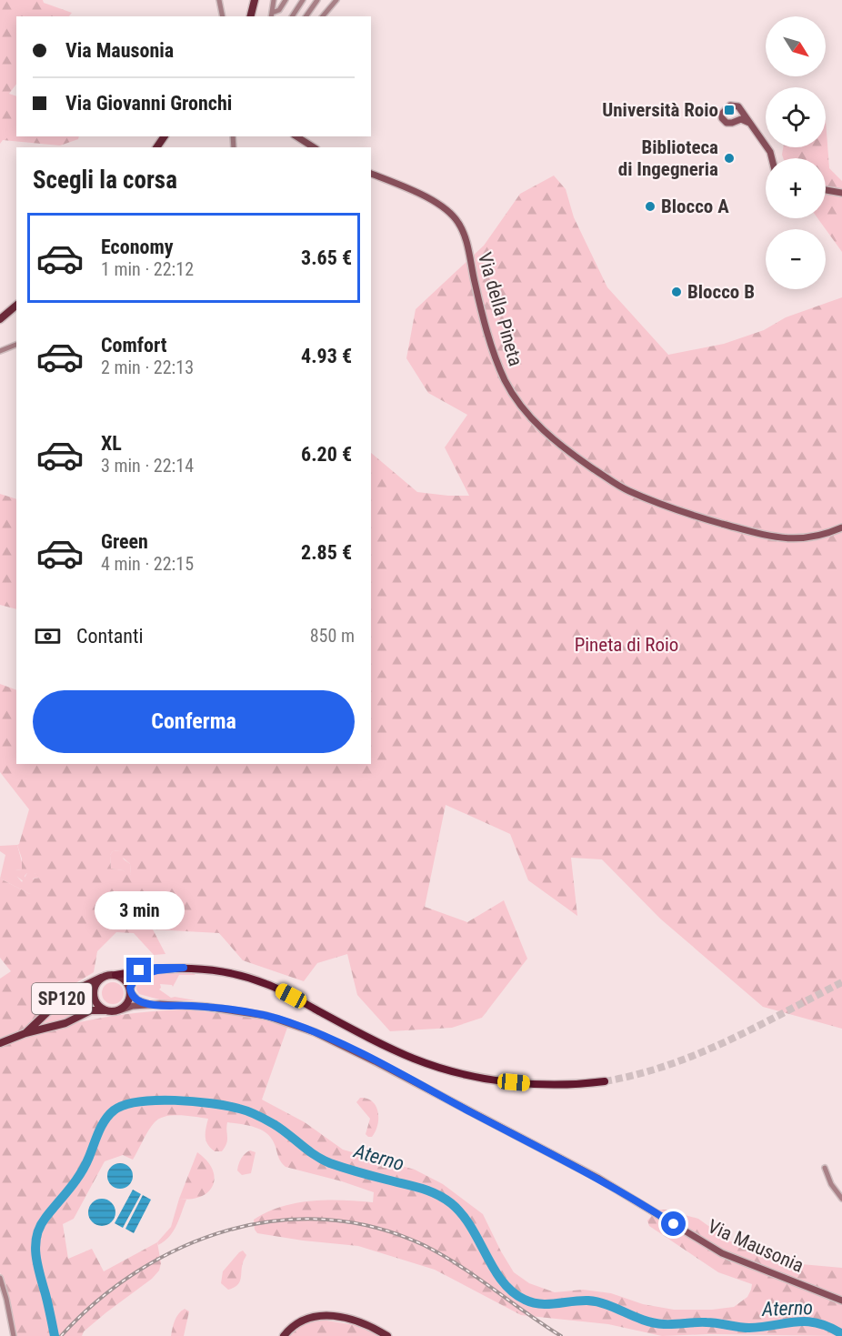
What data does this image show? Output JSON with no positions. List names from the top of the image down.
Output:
{
  "streets": {
    "main road": ["Via della Pineta", "SP120", "Via Mausonia"]
  },
  "crossings": [
    ["SP120", "Via Mausonia"]
  ],
  "water": ["Aterno"],
  "parks": ["Pineta di Roio"],
  "places": {
    "transit": ["Università Roio"],
    "other": ["Biblioteca di Ingegneria", "Blocco A", "Blocco B"]
  },
  "north": "bottom right",
  "page": {
    "map_buttons": ["+", "−"],
    "banner": ["Via Mausonia", "Via Giovanni Gronchi"],
    "heading": "Scegli la corsa",
    "list": [
      {
        "name": "Economy",
        "note": "1 min · 22:12",
        "value": "3.65 €"
      },
      {
        "name": "Comfort",
        "note": "2 min · 22:13",
        "value": "4.93 €"
      },
      {
        "name": "XL",
        "note": "3 min · 22:14",
        "value": "6.20 €"
      },
      {
        "name": "Green",
        "note": "4 min · 22:15",
        "value": "2.85 €"
      }
    ],
    "pay": ["Contanti", "850 m"],
    "buttons": "Conferma",
    "bubble": "3 min"
  }
}
